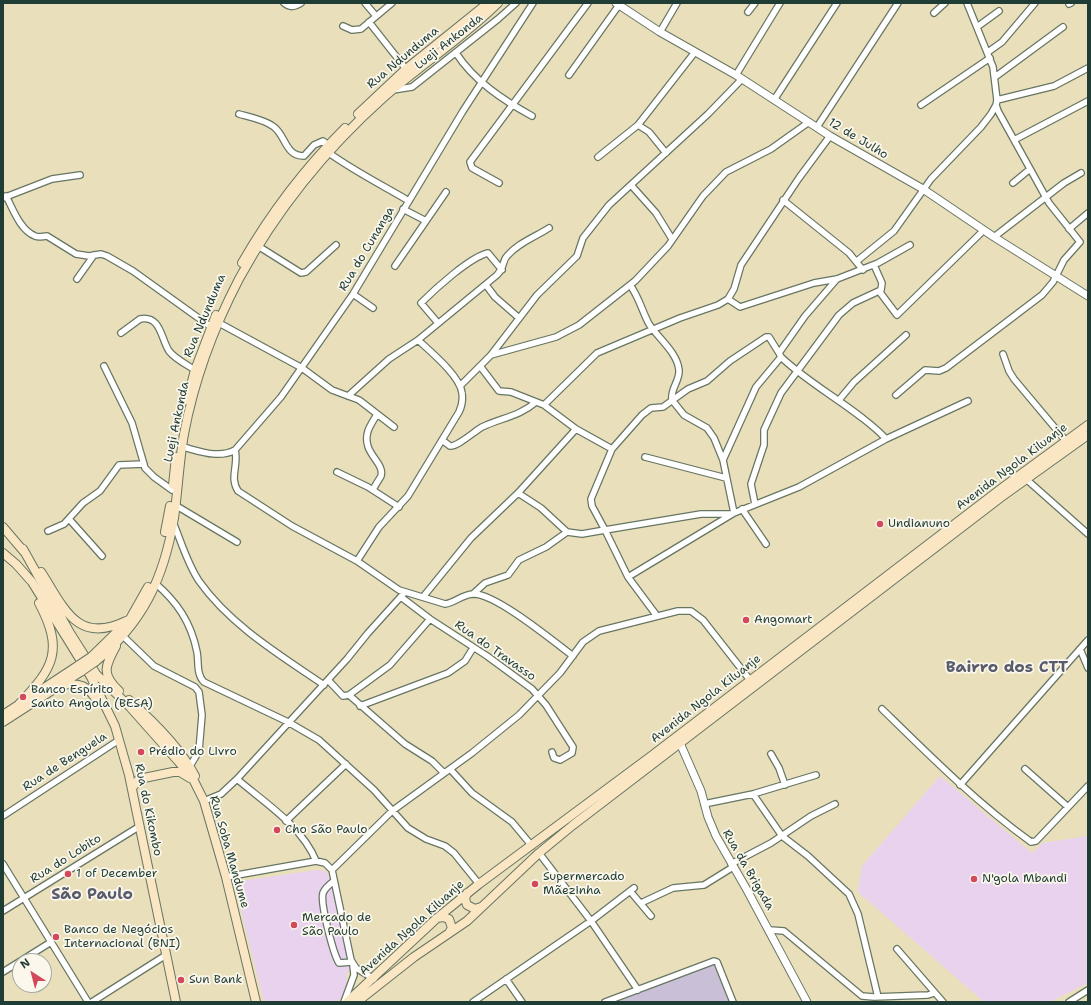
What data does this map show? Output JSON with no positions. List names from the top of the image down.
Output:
{
  "streets": {
    "main road": [
      "Lueji Ankonda",
      "Rua Ndunduma",
      "Avenida Ngola Kiluanje",
      "Rua do Kikombo",
      "Rua Soba Mandume"
    ],
    "street": [
      "12 de Julho",
      "Rua do Cunanga",
      "Rua do Travasso",
      "Rua de Benguela",
      "Rua do Lobito",
      "Rua da Brigada"
    ]
  },
  "crossings": [
    ["Lueji Ankonda", "Rua Ndunduma"],
    ["Rua do Cunanga", "Rua do Travasso"],
    ["Avenida Ngola Kiluanje", "Rua da Brigada"],
    ["Rua de Benguela", "Rua do Kikombo"],
    ["Rua do Kikombo", "Rua do Lobito"]
  ],
  "districts": ["Bairro dos CTT", "São Paulo"],
  "places": [
    "Undianuno",
    "Angomart",
    "Banco Espírito Santo Angola (BESA)",
    "Prédio do Livro",
    "Cho São Paulo",
    "1 of December",
    "N'gola Mbandi",
    "Supermercado Mãezinha",
    "Mercado de São Paulo",
    "Banco de Negócios Internacional (BNI)",
    "Sun Bank"
  ],
  "north": "top left"
}
